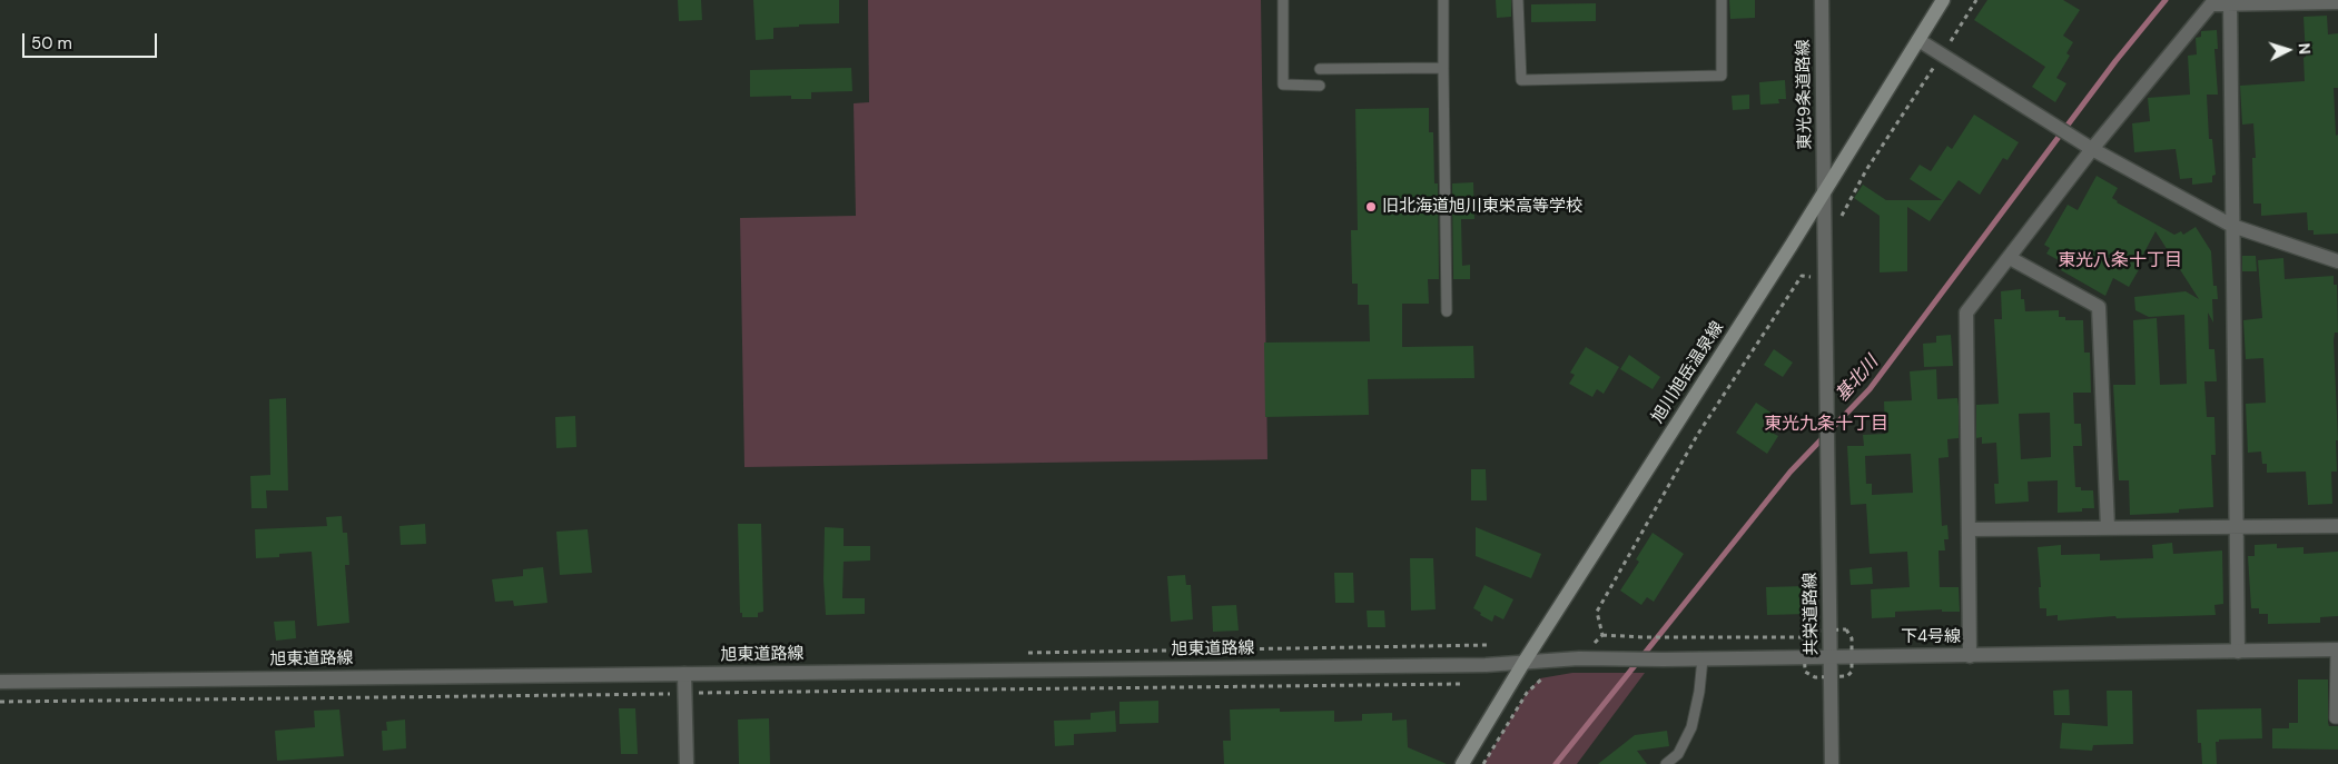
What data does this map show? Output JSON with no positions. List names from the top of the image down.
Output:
{
  "streets": {
    "main road": ["旭川旭岳温泉線"],
    "street": [
      "東光9条道路線",
      "共栄道路線",
      "下4号線",
      "旭東道路線"
    ]
  },
  "crossings": [
    ["東光9条道路線", "旭川旭岳温泉線"],
    ["旭川旭岳温泉線", "下4号線"],
    ["旭川旭岳温泉線", "旭東道路線"],
    ["共栄道路線", "下4号線"],
    ["下4号線", "旭東道路線"]
  ],
  "districts": ["東光八条十丁目", "東光九条十丁目"],
  "water": ["基北川"],
  "places": ["旧北海道旭川東栄高等学校"],
  "scale_bar": "50 m",
  "north": "right"
}
